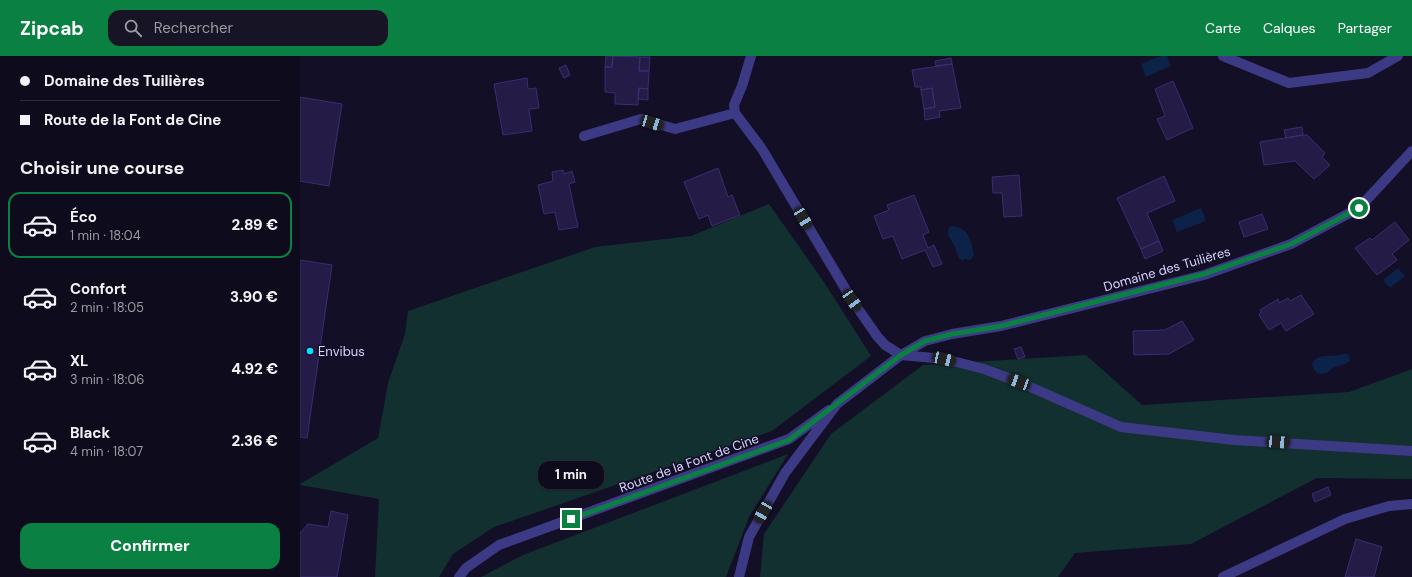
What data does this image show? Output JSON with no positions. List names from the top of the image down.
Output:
{
  "streets": {
    "street": ["Domaine des Tuilières", "Route de la Font de Cine"]
  },
  "crossings": [
    ["Domaine des Tuilières", "Route de la Font de Cine"]
  ],
  "places": ["Envibus"],
  "page": {
    "header": "Zipcab",
    "search": "Rechercher",
    "nav": ["Carte", "Calques", "Partager"],
    "banner": ["Domaine des Tuilières", "Route de la Font de Cine"],
    "heading": "Choisir une course",
    "list": [
      {
        "name": "Éco",
        "note": "1 min · 18:04",
        "value": "2.89 €"
      },
      {
        "name": "Confort",
        "note": "2 min · 18:05",
        "value": "3.90 €"
      },
      {
        "name": "XL",
        "note": "3 min · 18:06",
        "value": "4.92 €"
      },
      {
        "name": "Black",
        "note": "4 min · 18:07",
        "value": "2.36 €"
      }
    ],
    "bubble": "1 min",
    "buttons": "Confirmer"
  }
}
